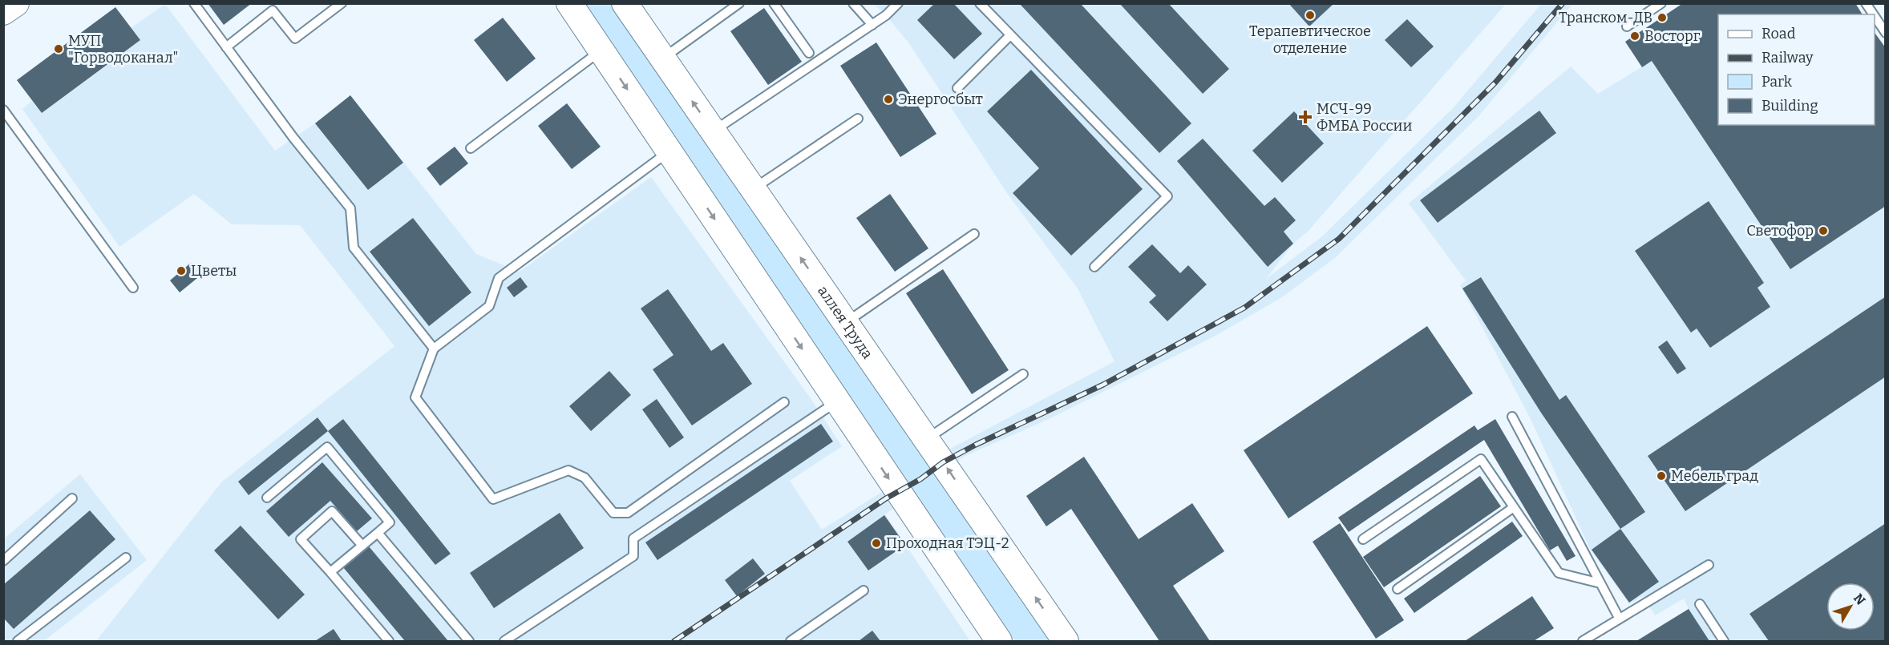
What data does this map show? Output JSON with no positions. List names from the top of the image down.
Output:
{
  "streets": {
    "street": ["аллея Труда"]
  },
  "places": {
    "other": [
      "Терапевтическое отделение",
      "Транском-ДВ",
      "Восторг",
      "МУП \"Горводоканал\"",
      "Энергосбыт",
      "Светофор",
      "Цветы",
      "Мебель град",
      "Проходная ТЭЦ-2"
    ],
    "health": ["МСЧ-99 ФМБА России"]
  },
  "legend": [
    "Road",
    "Railway",
    "Park",
    "Building"
  ],
  "north": "top right"
}
